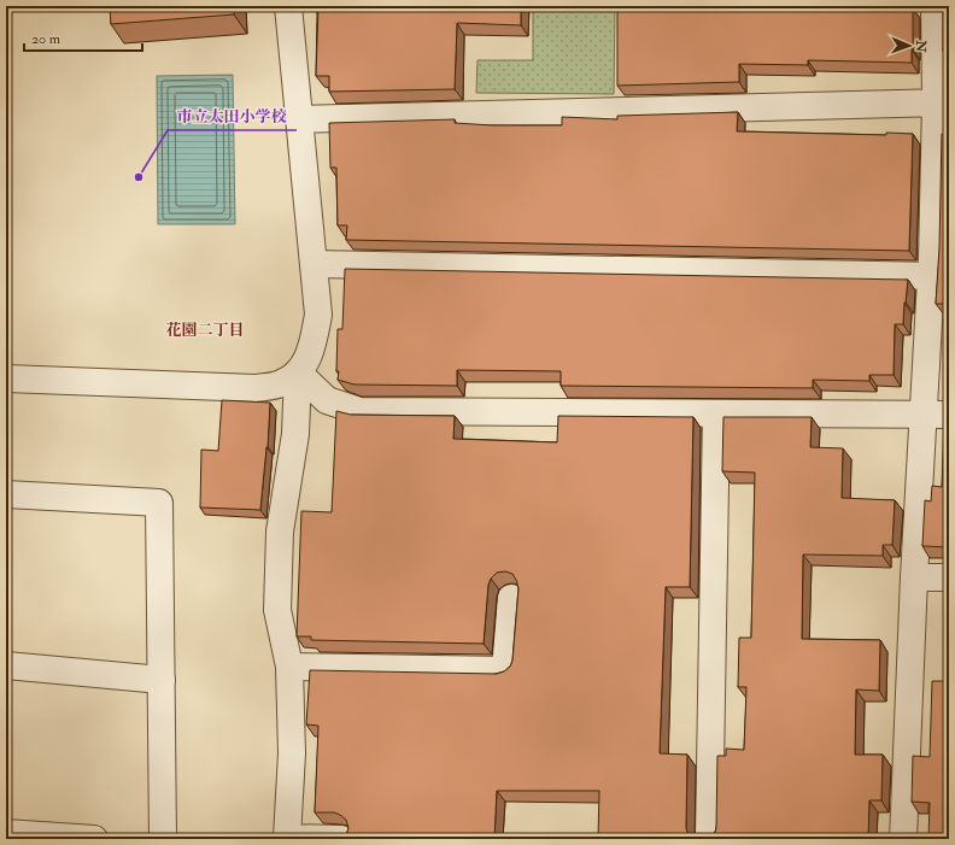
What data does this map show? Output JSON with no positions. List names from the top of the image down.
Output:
{
  "districts": ["花園二丁目"],
  "places": ["市立太田小学校"],
  "scale_bar": "20 m",
  "north": "right"
}
